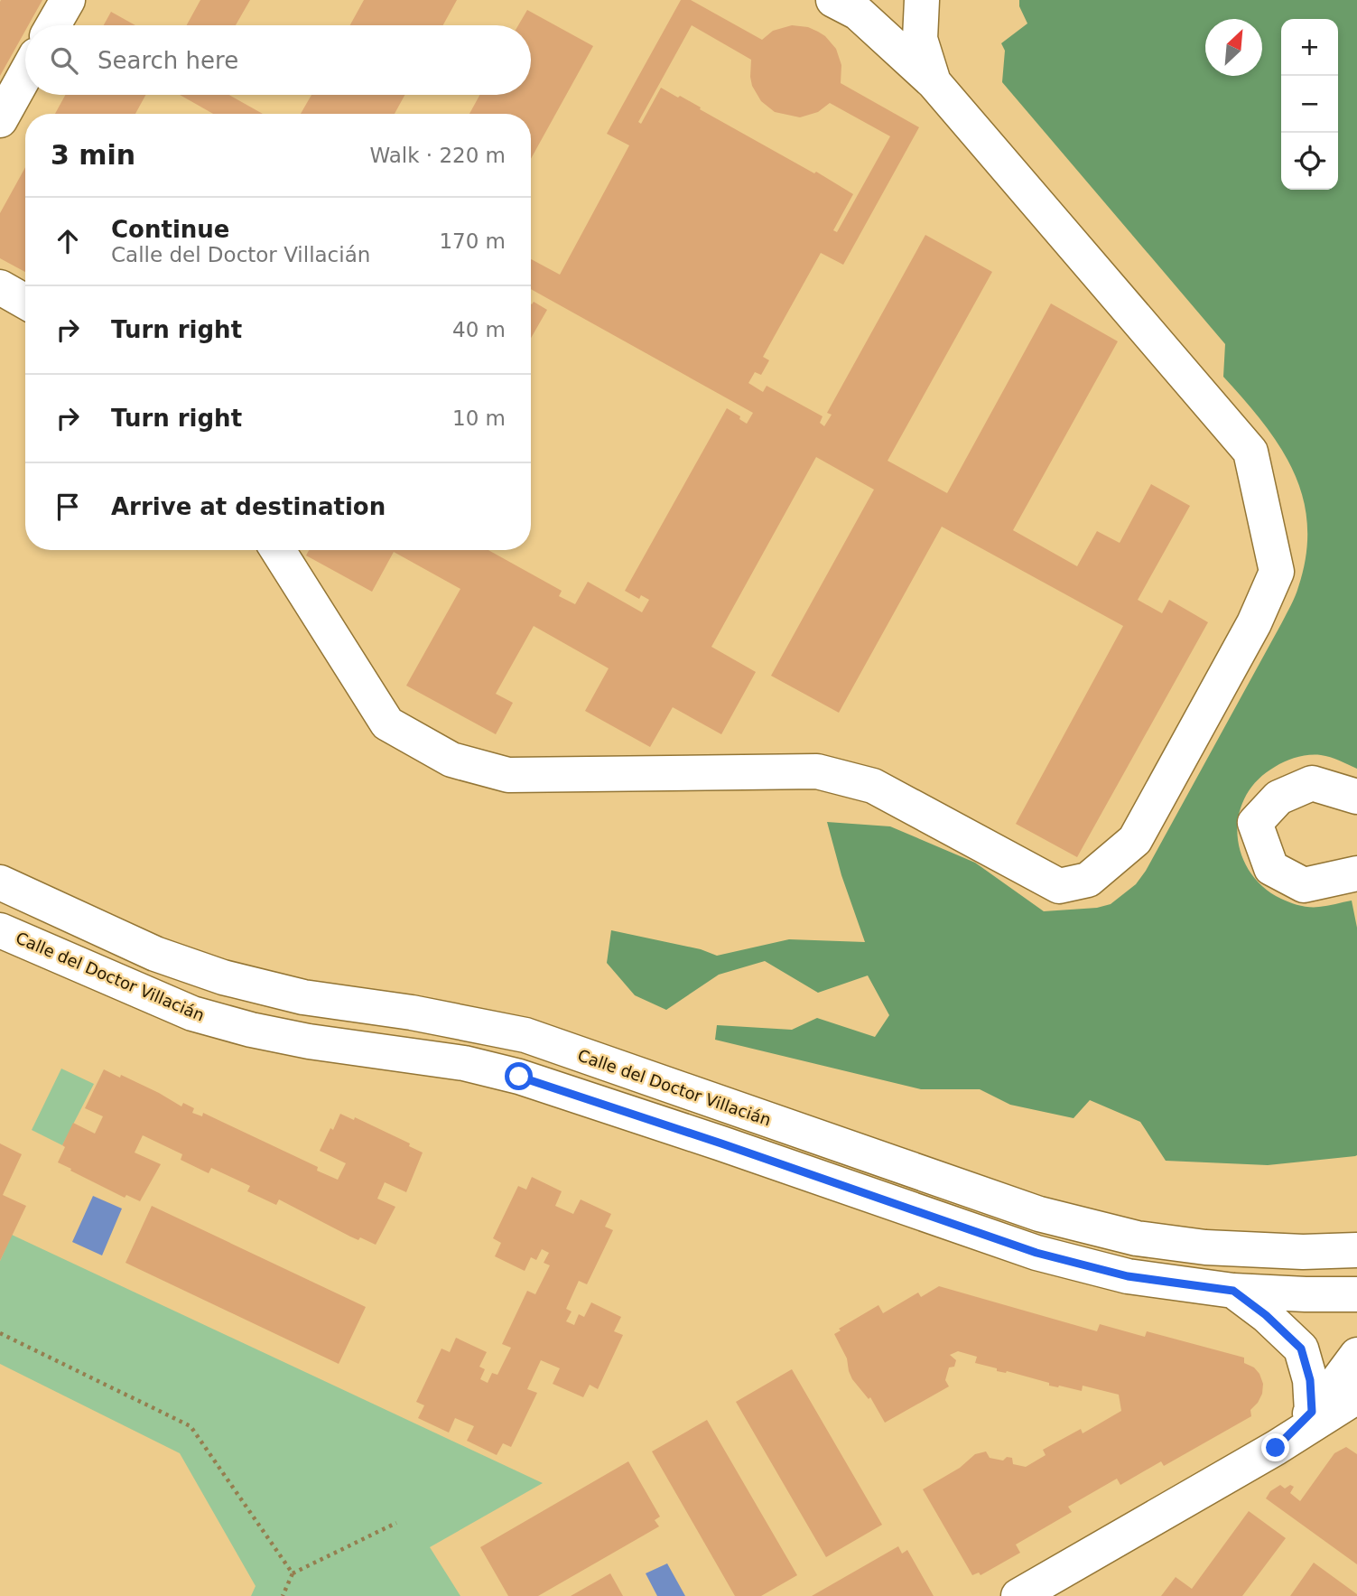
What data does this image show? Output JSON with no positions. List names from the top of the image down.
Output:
{
  "streets": {
    "street": ["Calle del Doctor Villacián"]
  },
  "north": "top right",
  "page": {
    "map_buttons": ["+", "−"],
    "search": "Search here",
    "heading": ["3 min", "Walk · 220 m"],
    "list": [
      ["Continue", "Calle del Doctor Villacián", "170 m"],
      ["Turn right", "40 m"],
      ["Turn right", "10 m"],
      "Arrive at destination"
    ]
  }
}
